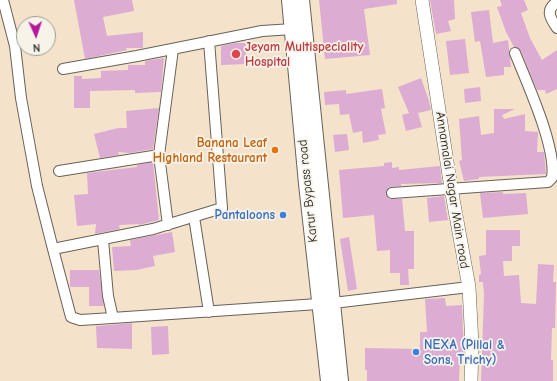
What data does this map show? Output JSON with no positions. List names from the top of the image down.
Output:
{
  "streets": {
    "main road": ["Karur Bypass road"],
    "street": ["Annamalai Nagar Main road"]
  },
  "places": [
    "Jeyam Multispeciality Hospital",
    "Banana Leaf Highland Restaurant",
    "Pantaloons",
    "NEXA (Pillai & Sons, Trichy)"
  ],
  "north": "bottom"
}
